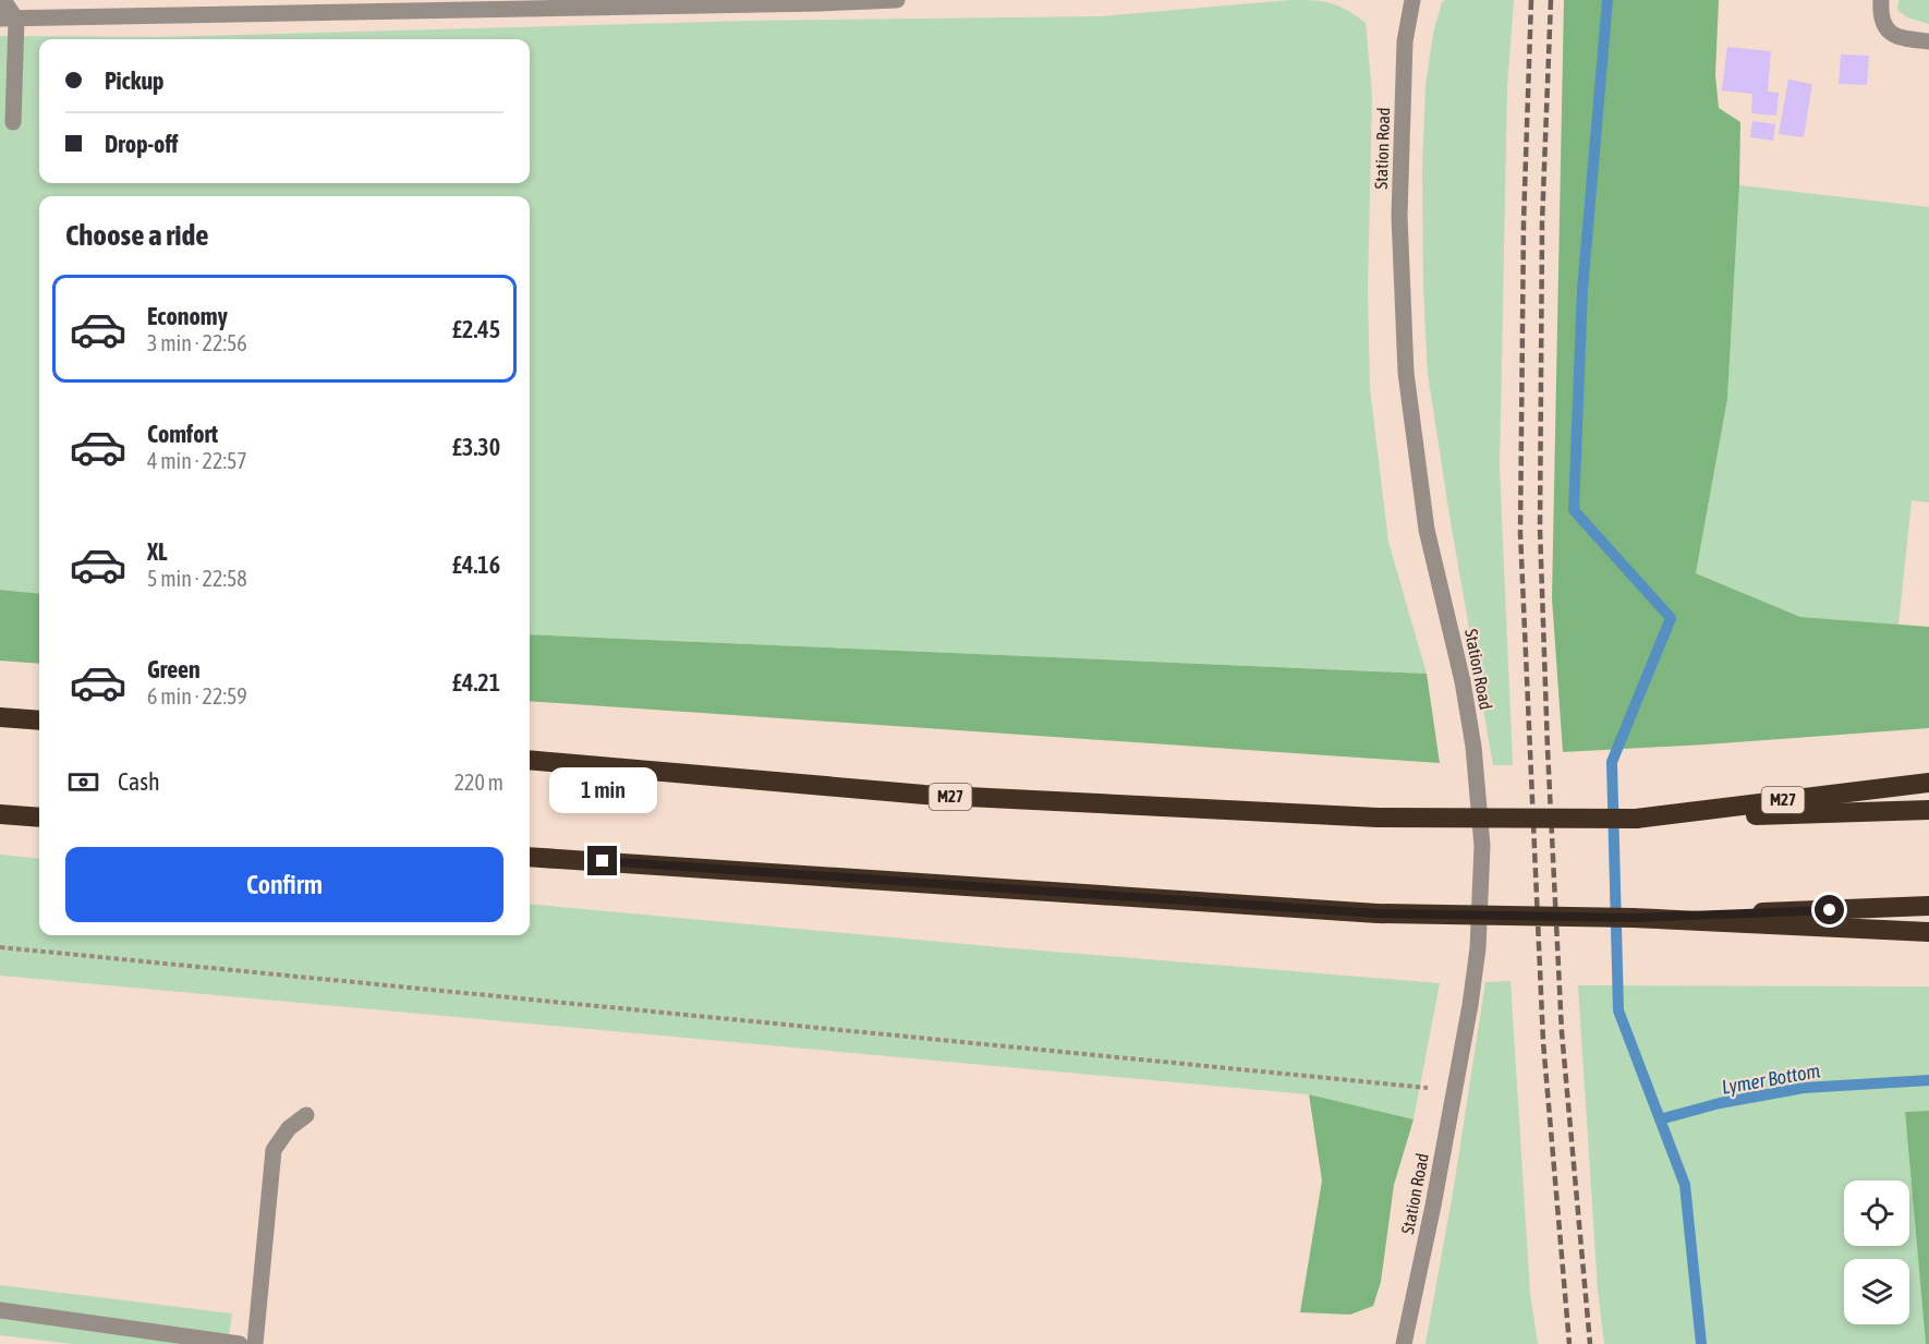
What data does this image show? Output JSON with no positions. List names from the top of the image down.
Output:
{
  "streets": {
    "highway": ["M27"],
    "street": ["Station Road"]
  },
  "water": ["Lymer Bottom"],
  "page": {
    "banner": ["Pickup", "Drop-off"],
    "heading": "Choose a ride",
    "list": [
      {
        "name": "Economy",
        "note": "3 min · 22:56",
        "value": "£2.45"
      },
      {
        "name": "Comfort",
        "note": "4 min · 22:57",
        "value": "£3.30"
      },
      {
        "name": "XL",
        "note": "5 min · 22:58",
        "value": "£4.16"
      },
      {
        "name": "Green",
        "note": "6 min · 22:59",
        "value": "£4.21"
      }
    ],
    "pay": ["Cash", "220 m"],
    "bubble": "1 min",
    "buttons": "Confirm"
  }
}
